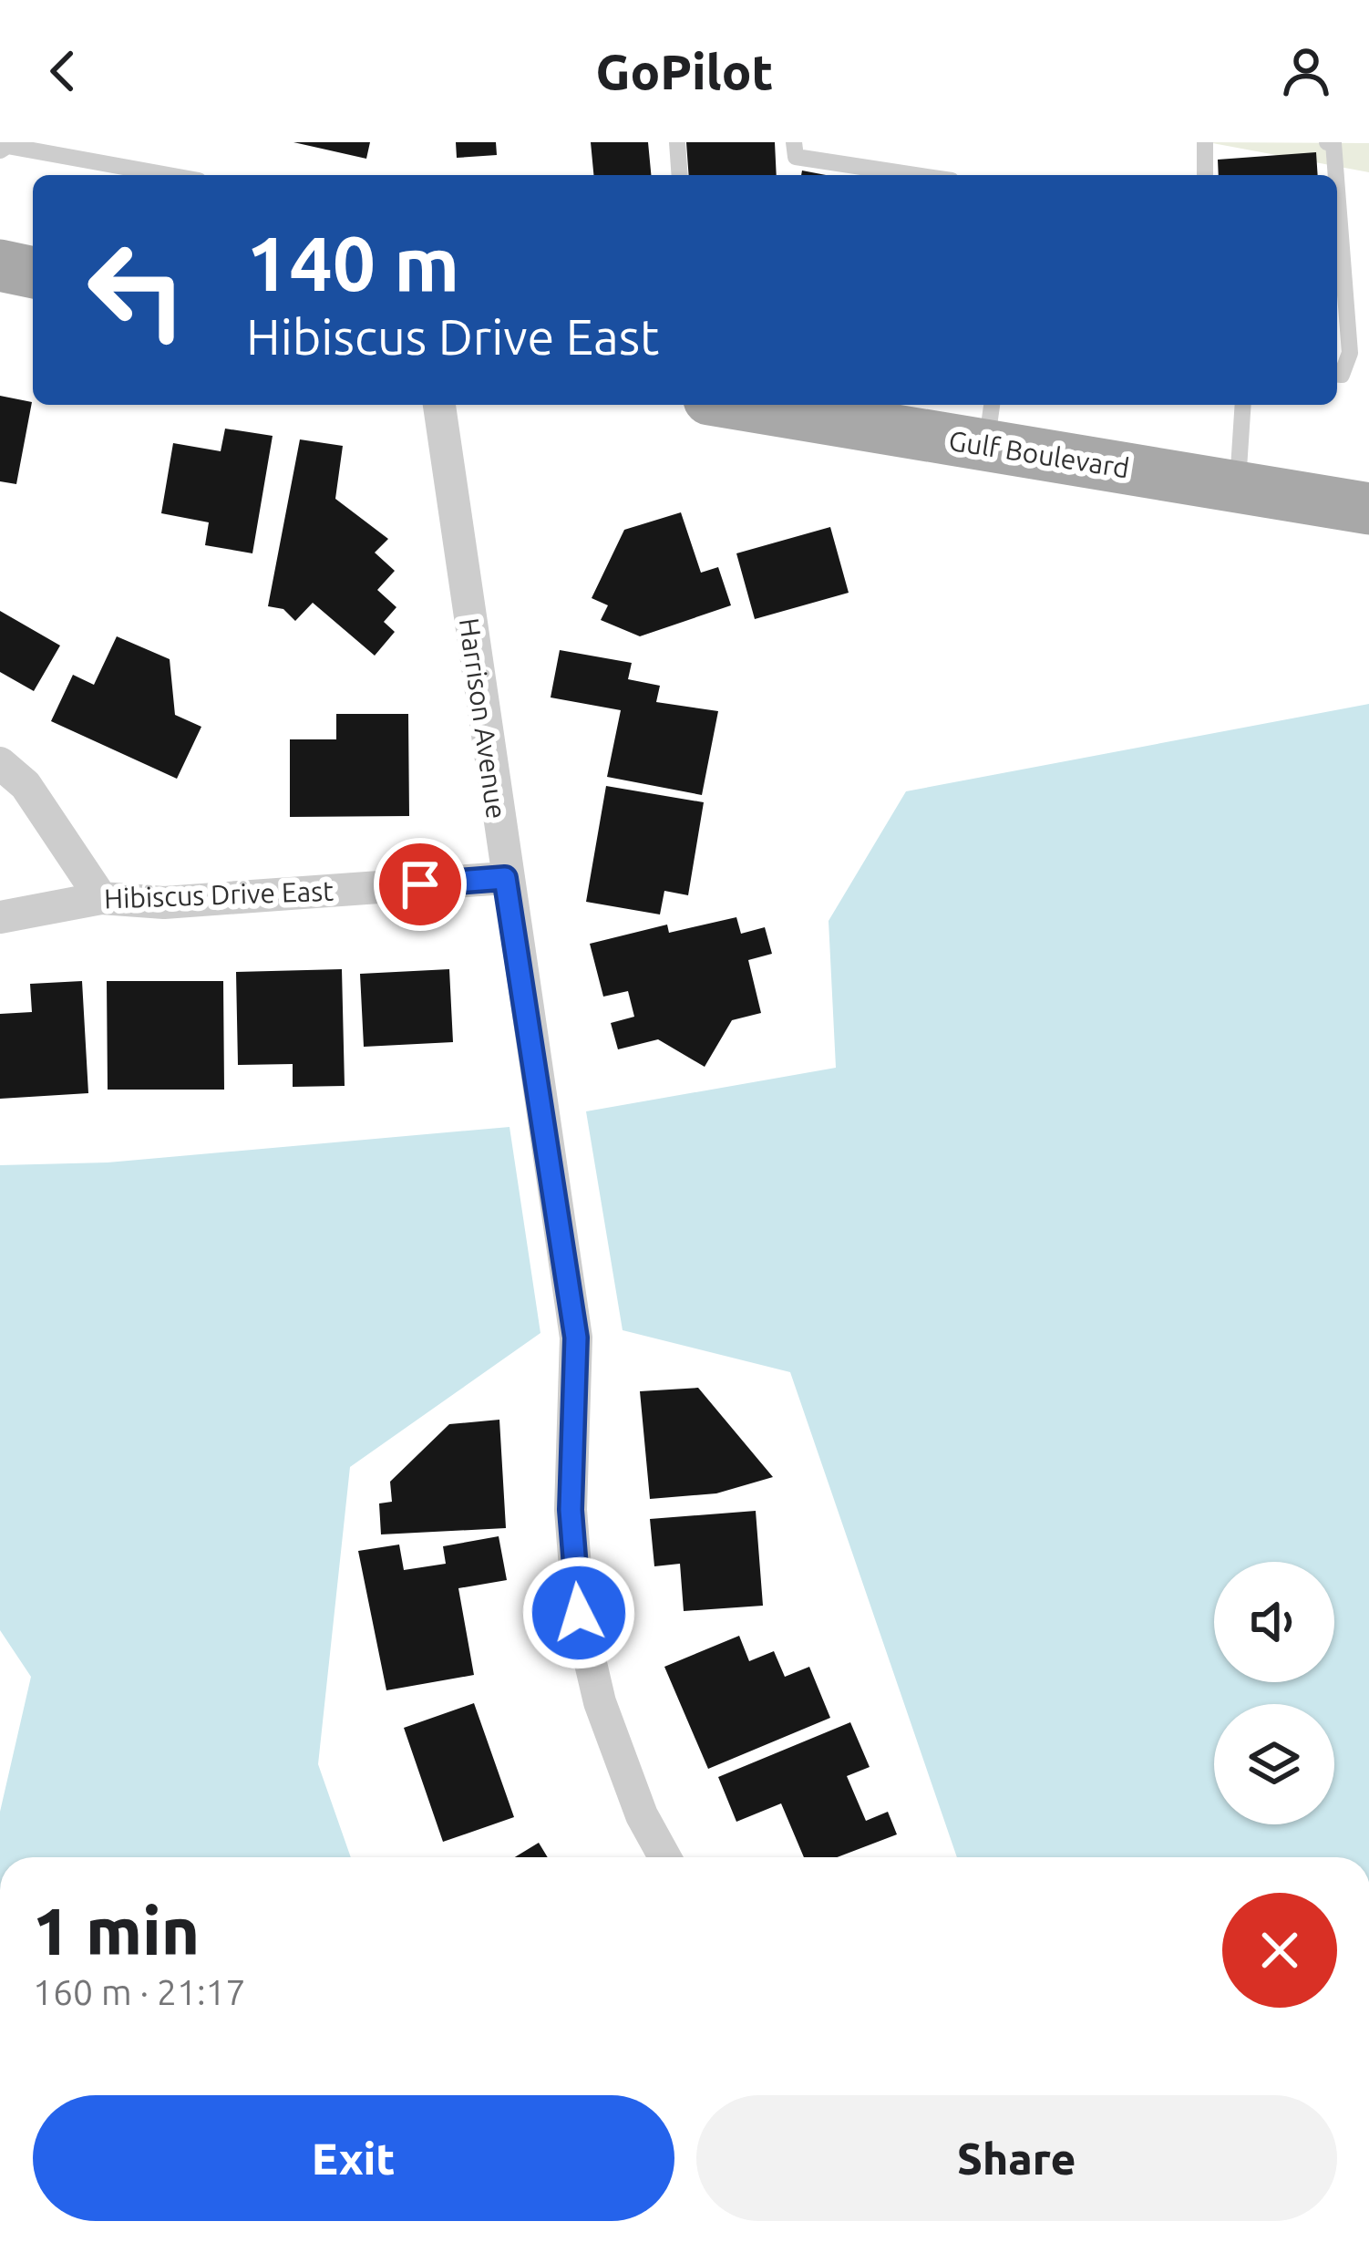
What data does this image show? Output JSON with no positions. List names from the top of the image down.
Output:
{
  "streets": {
    "main road": ["Gulf Boulevard"],
    "street": ["Harrison Avenue", "Hibiscus Drive East"]
  },
  "crossings": [
    ["Harrison Avenue", "Hibiscus Drive East"]
  ],
  "page": {
    "header": "GoPilot",
    "turn": ["140 m", "Hibiscus Drive East"],
    "heading": ["1 min", "160 m · 21:17"],
    "buttons": ["Exit", "Share"]
  }
}
